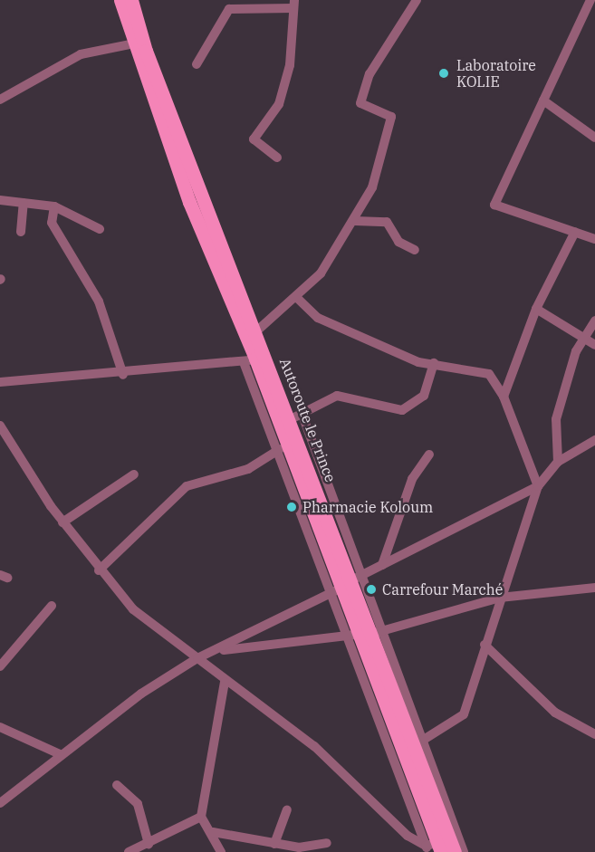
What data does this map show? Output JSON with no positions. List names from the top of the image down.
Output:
{
  "streets": {
    "main road": ["Autoroute le Prince"]
  },
  "places": ["Laboratoire KOLIE", "Pharmacie Koloum", "Carrefour Marché"]
}
